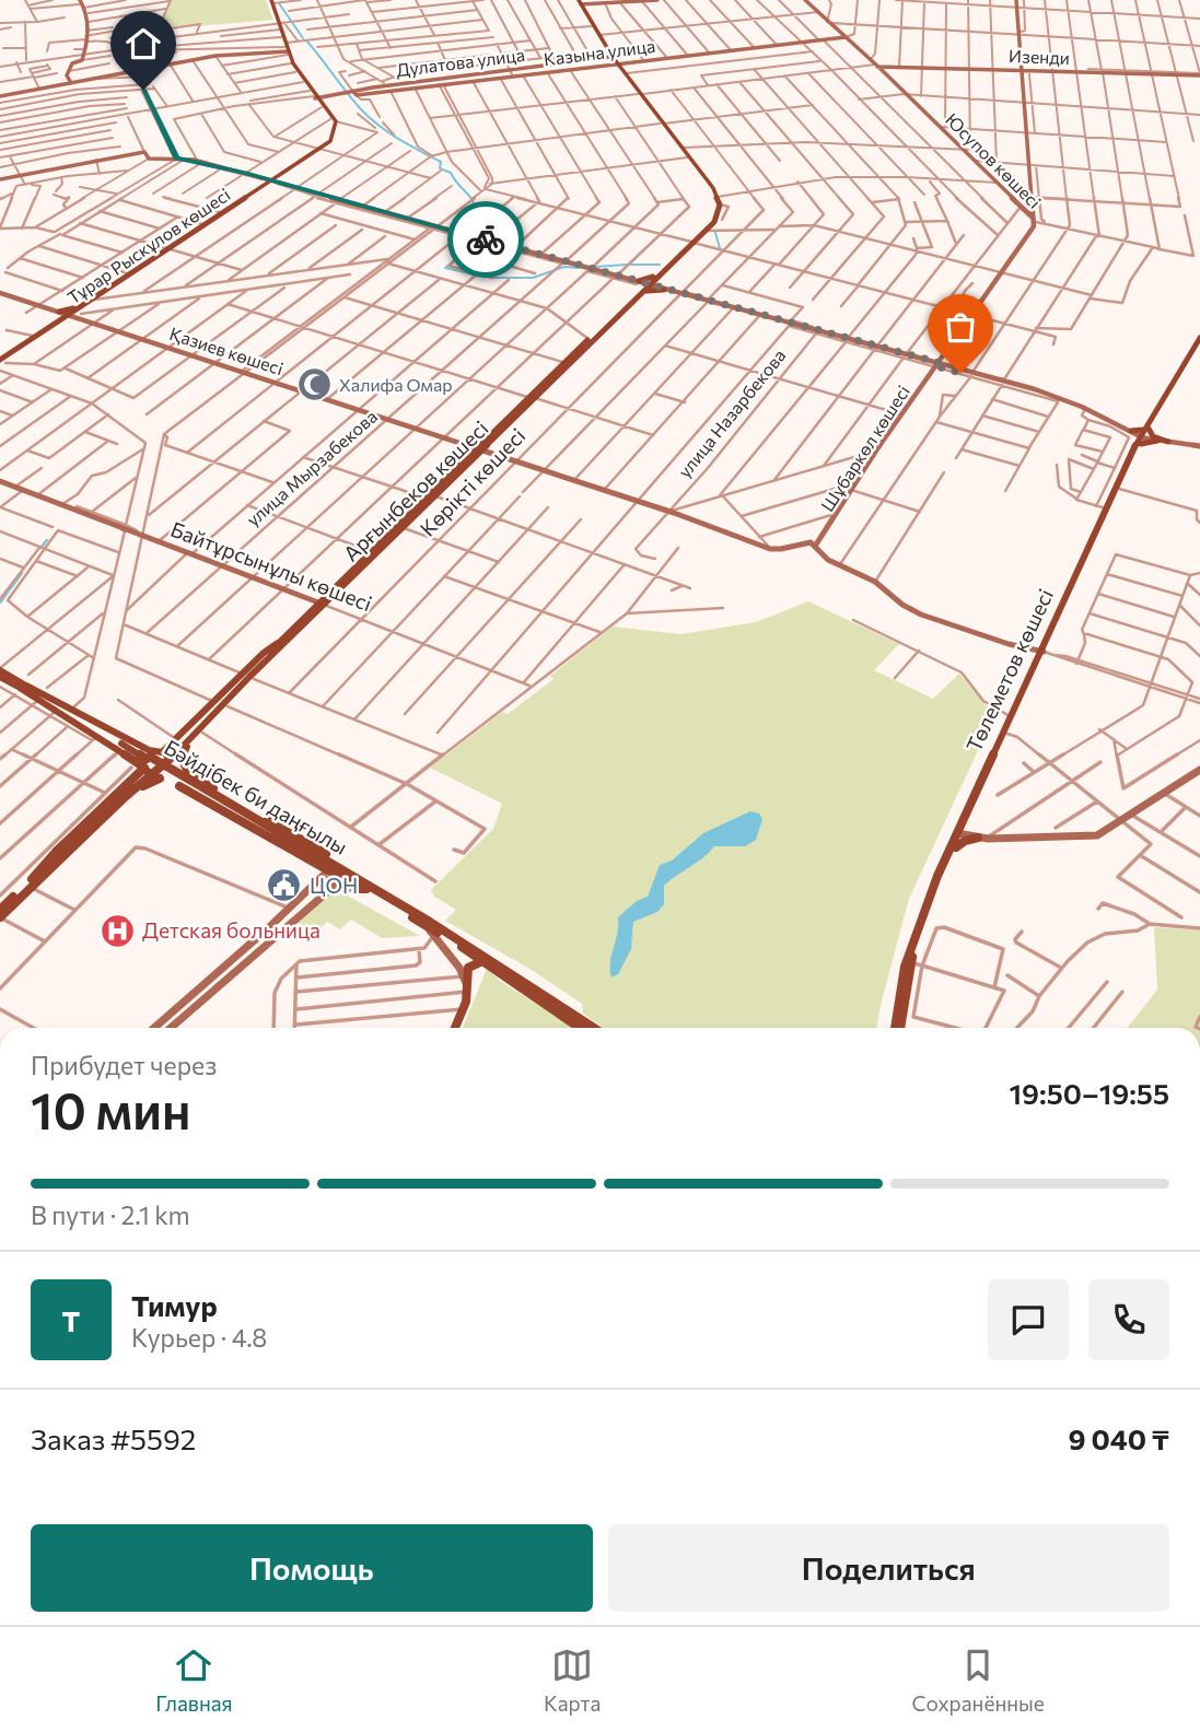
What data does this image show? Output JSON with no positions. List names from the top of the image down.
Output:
{
  "streets": {
    "main road": [
      "Тұрар Рыскұлов көшесі",
      "Арғынбеков көшесі",
      "Төлеметов көшесі",
      "Бәйдібек би даңғылы"
    ],
    "street": [
      "Казына улица",
      "Изенди",
      "Дулатова улица",
      "Юсупов көшесі",
      "Қазиев көшесі",
      "улица Назарбекова",
      "Шұбаркөл көшесі",
      "улица Мырзабекова",
      "Көрікті көшесі",
      "Байтұрсынұлы көшесі"
    ]
  },
  "crossings": [
    ["Казына улица", "Дулатова улица"],
    ["Казына улица", "Юсупов көшесі"],
    ["Изенди", "Юсупов көшесі"],
    ["Юсупов көшесі", "Шұбаркөл көшесі"],
    ["Тұрар Рыскұлов көшесі", "Қазиев көшесі"],
    ["Қазиев көшесі", "улица Назарбекова"],
    ["Қазиев көшесі", "Шұбаркөл көшесі"],
    ["Қазиев көшесі", "улица Мырзабекова"],
    ["Қазиев көшесі", "Көрікті көшесі"],
    ["Қазиев көшесі", "Арғынбеков көшесі"],
    ["улица Мырзабекова", "Байтұрсынұлы көшесі"],
    ["Көрікті көшесі", "Байтұрсынұлы көшесі"],
    ["Арғынбеков көшесі", "Байтұрсынұлы көшесі"]
  ],
  "places": {
    "mosque": ["Халифа Омар"],
    "public building": ["ЦОН"],
    "hospital": ["Детская больница"]
  },
  "page": {
    "heading": ["10 мин", "Прибудет через", "19:50–19:55"],
    "panel": [
      "Тимур",
      "Курьер · 4.8",
      "Заказ #5592",
      "9 040 ₸"
    ],
    "bar": "В пути · 2.1 km",
    "round": "Т",
    "buttons": ["Помощь", "Поделиться"],
    "tabs": ["Главная", "Карта", "Сохранённые"]
  }
}
